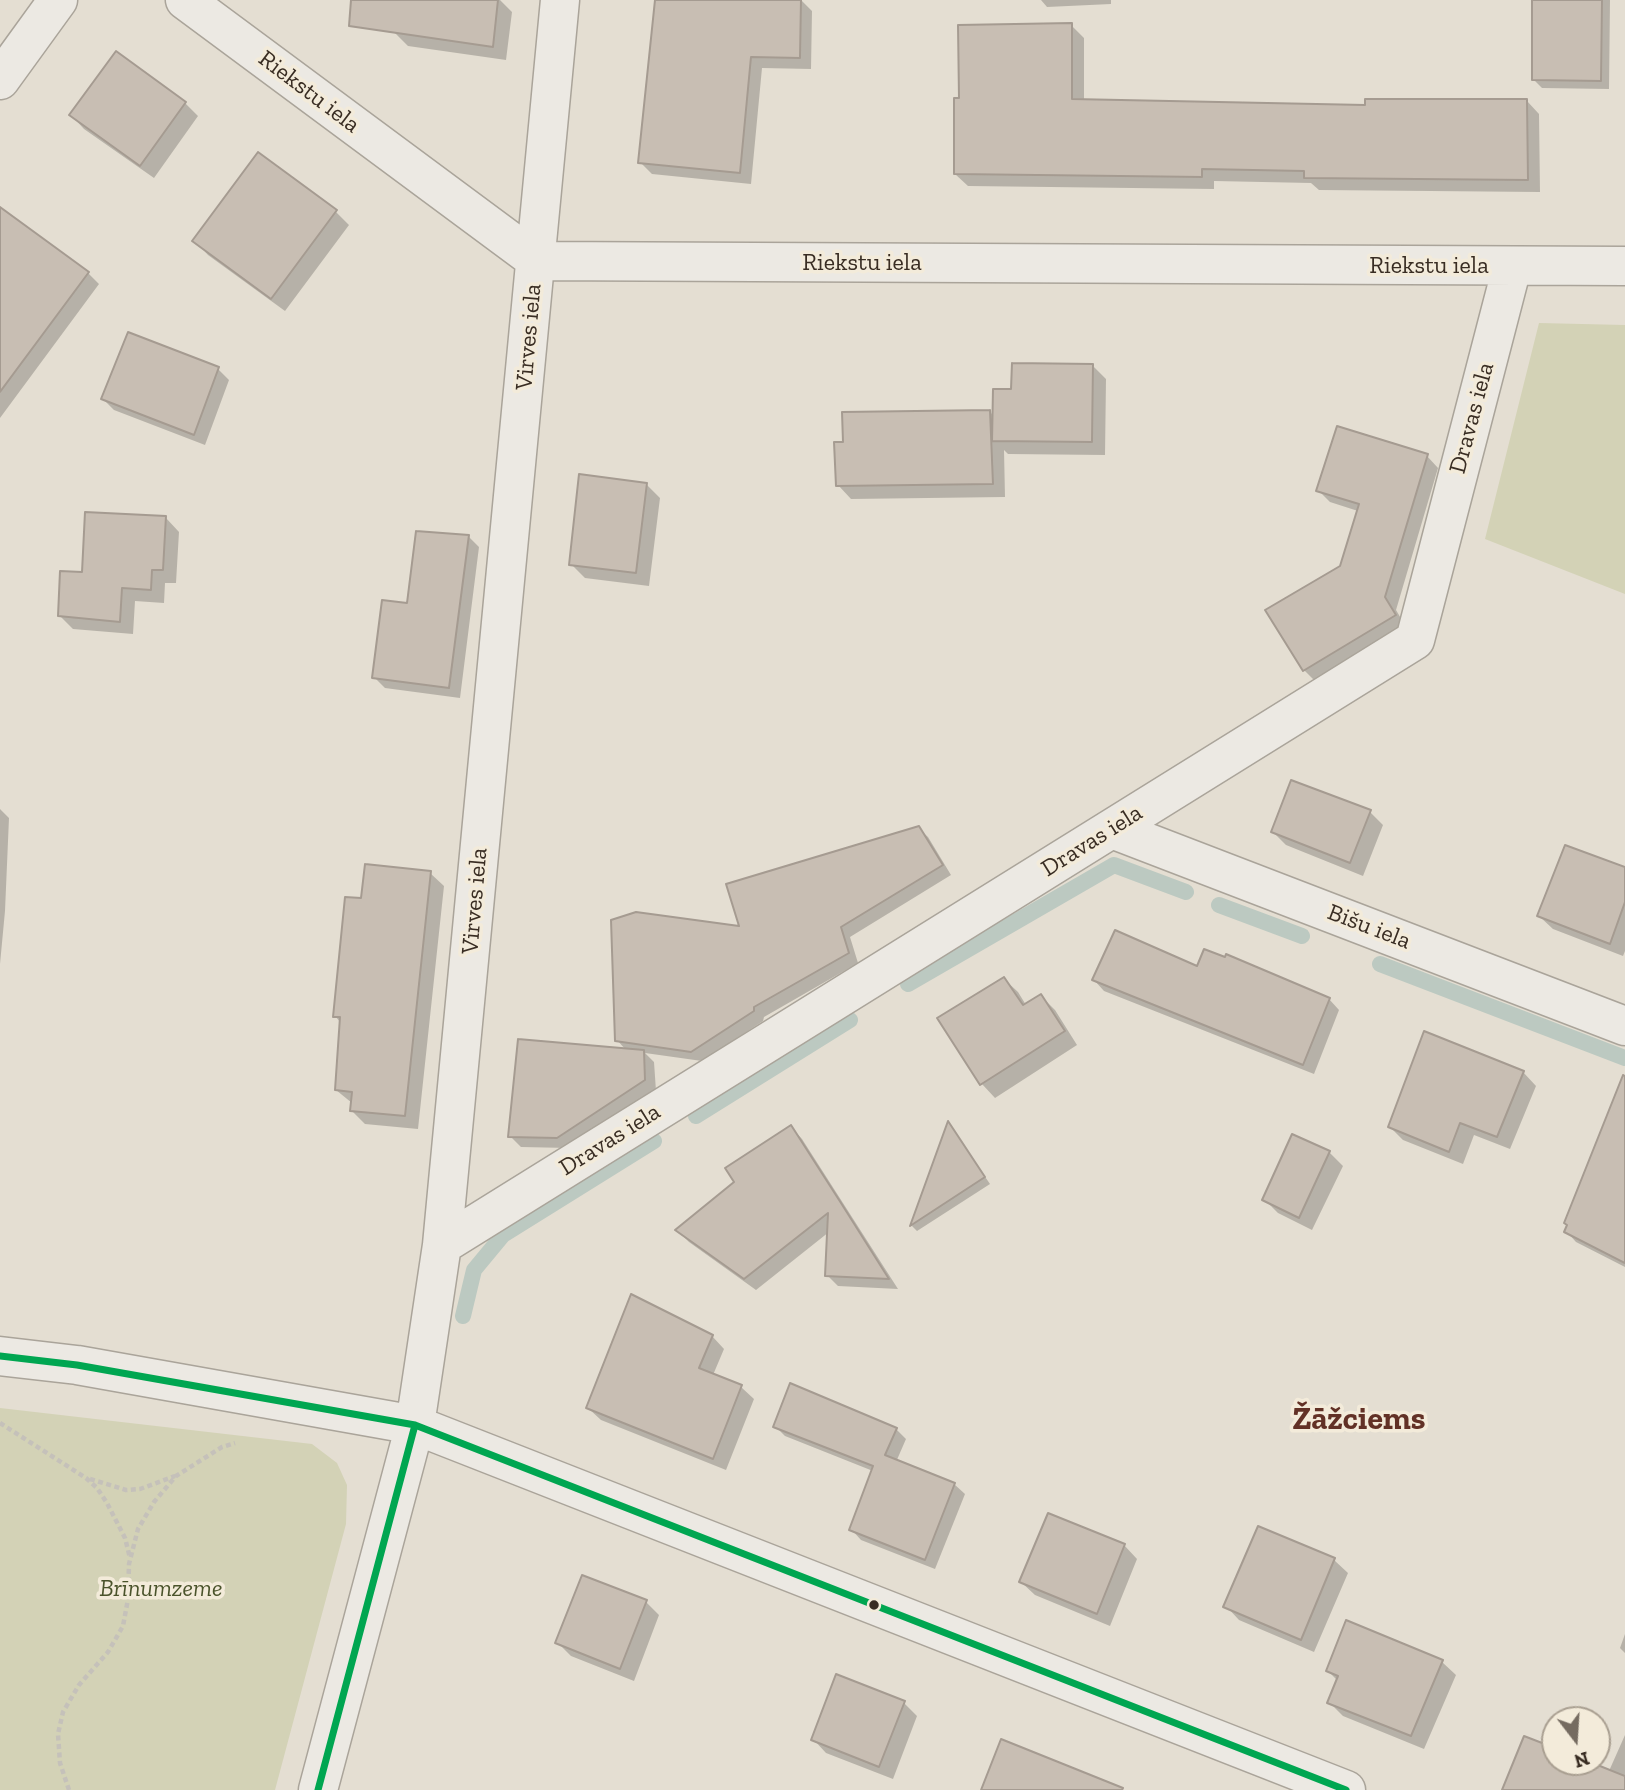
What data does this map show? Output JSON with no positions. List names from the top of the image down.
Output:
{
  "streets": {
    "street": [
      "Riekstu iela",
      "Virves iela",
      "Dravas iela",
      "Bišu iela"
    ]
  },
  "crossings": [
    ["Riekstu iela", "Virves iela"],
    ["Riekstu iela", "Dravas iela"],
    ["Virves iela", "Dravas iela"],
    ["Dravas iela", "Bišu iela"]
  ],
  "districts": ["Žāžciems"],
  "parks": ["Brīnumzeme"],
  "north": "bottom"
}
